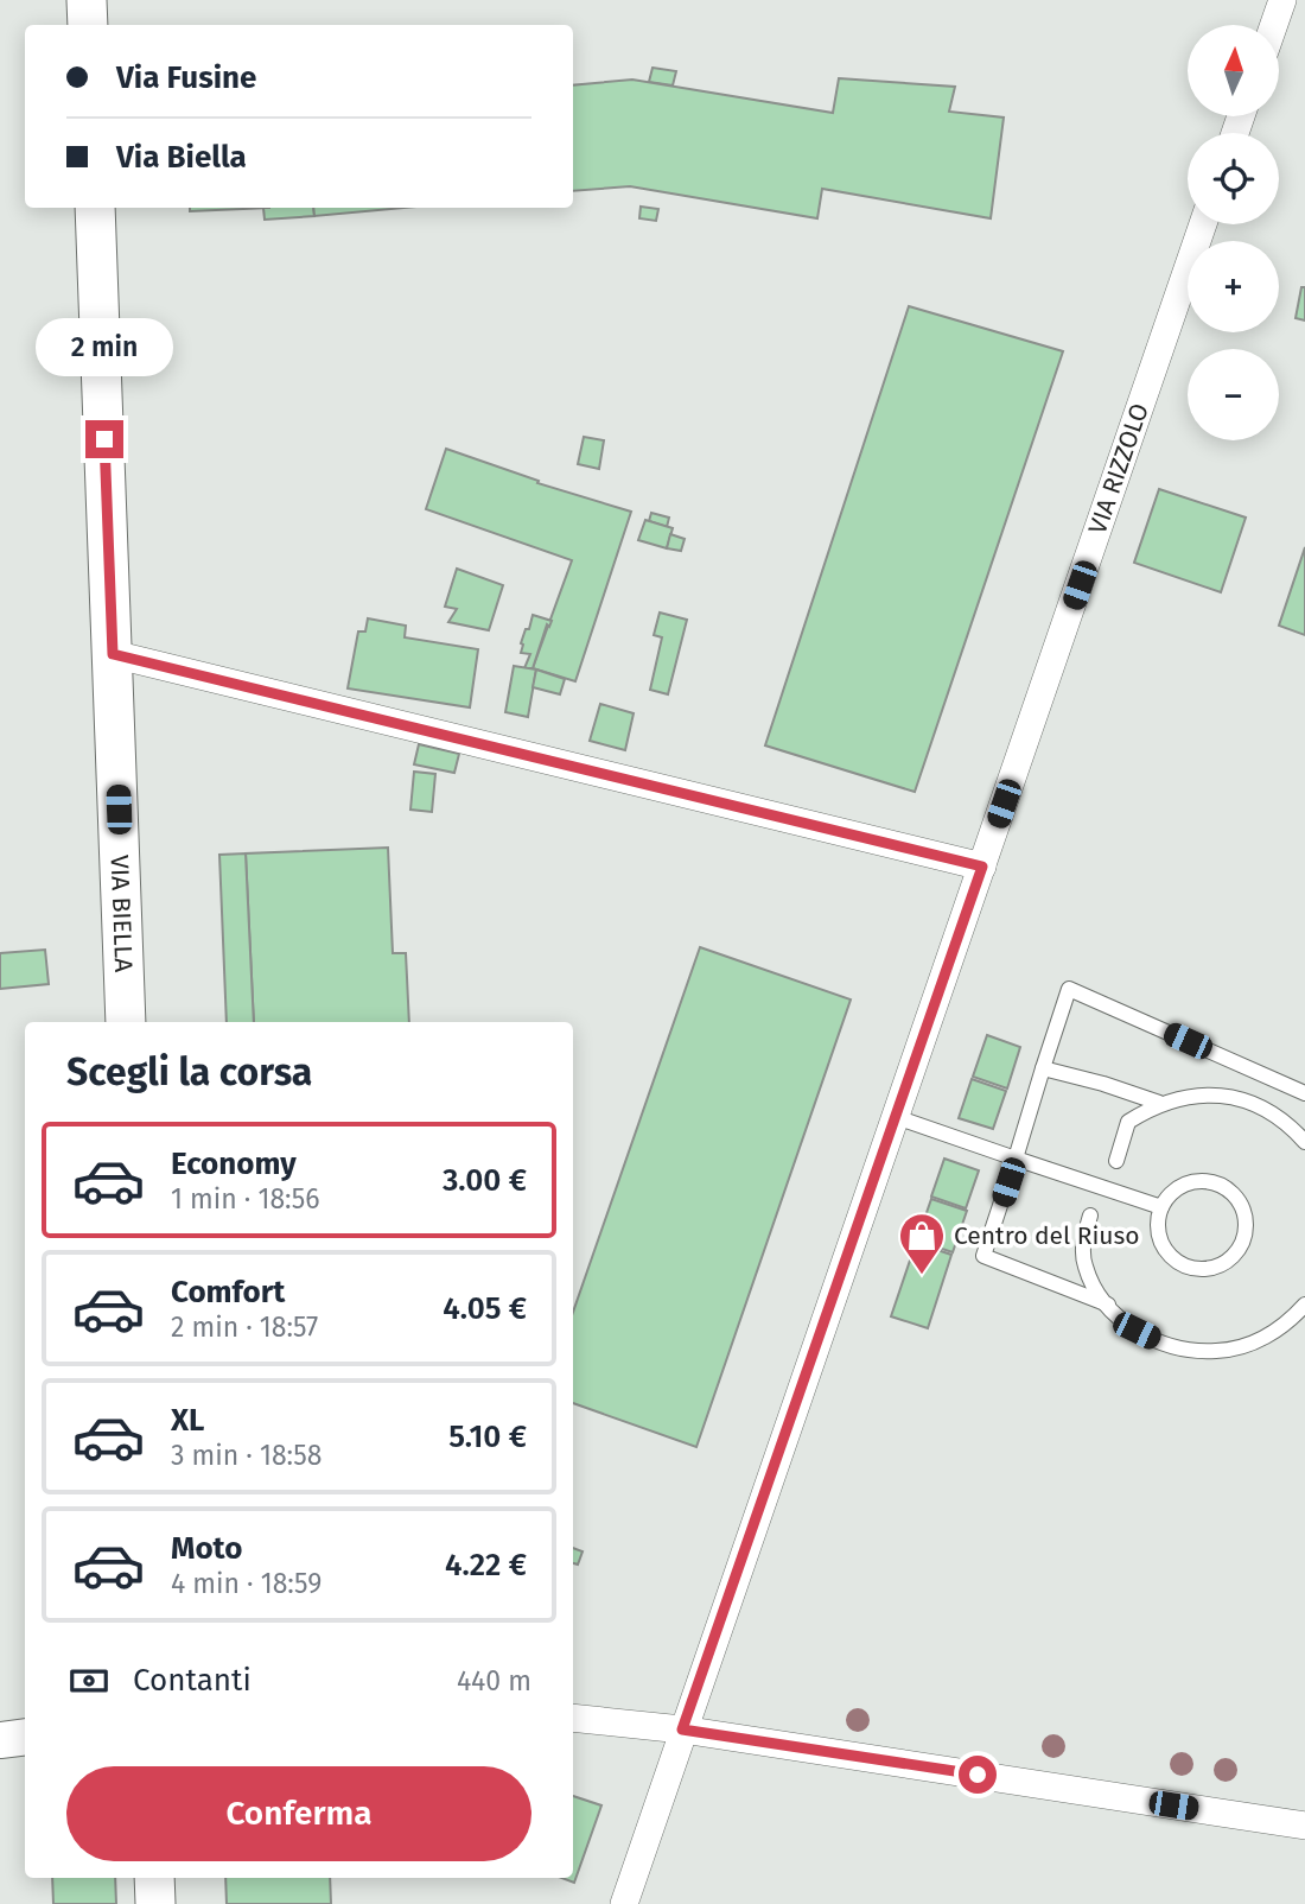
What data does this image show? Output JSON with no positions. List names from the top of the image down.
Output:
{
  "streets": {
    "main road": ["VIA BIELLA"],
    "street": ["VIA RIZZOLO"]
  },
  "places": {
    "shop": ["Centro del Riuso"]
  },
  "north": "top",
  "page": {
    "map_buttons": ["+", "−"],
    "banner": ["Via Fusine", "Via Biella"],
    "bubble": "2 min",
    "heading": "Scegli la corsa",
    "list": [
      {
        "name": "Economy",
        "note": "1 min · 18:56",
        "value": "3.00 €"
      },
      {
        "name": "Comfort",
        "note": "2 min · 18:57",
        "value": "4.05 €"
      },
      {
        "name": "XL",
        "note": "3 min · 18:58",
        "value": "5.10 €"
      },
      {
        "name": "Moto",
        "note": "4 min · 18:59",
        "value": "4.22 €"
      }
    ],
    "pay": ["Contanti", "440 m"],
    "buttons": "Conferma"
  }
}
